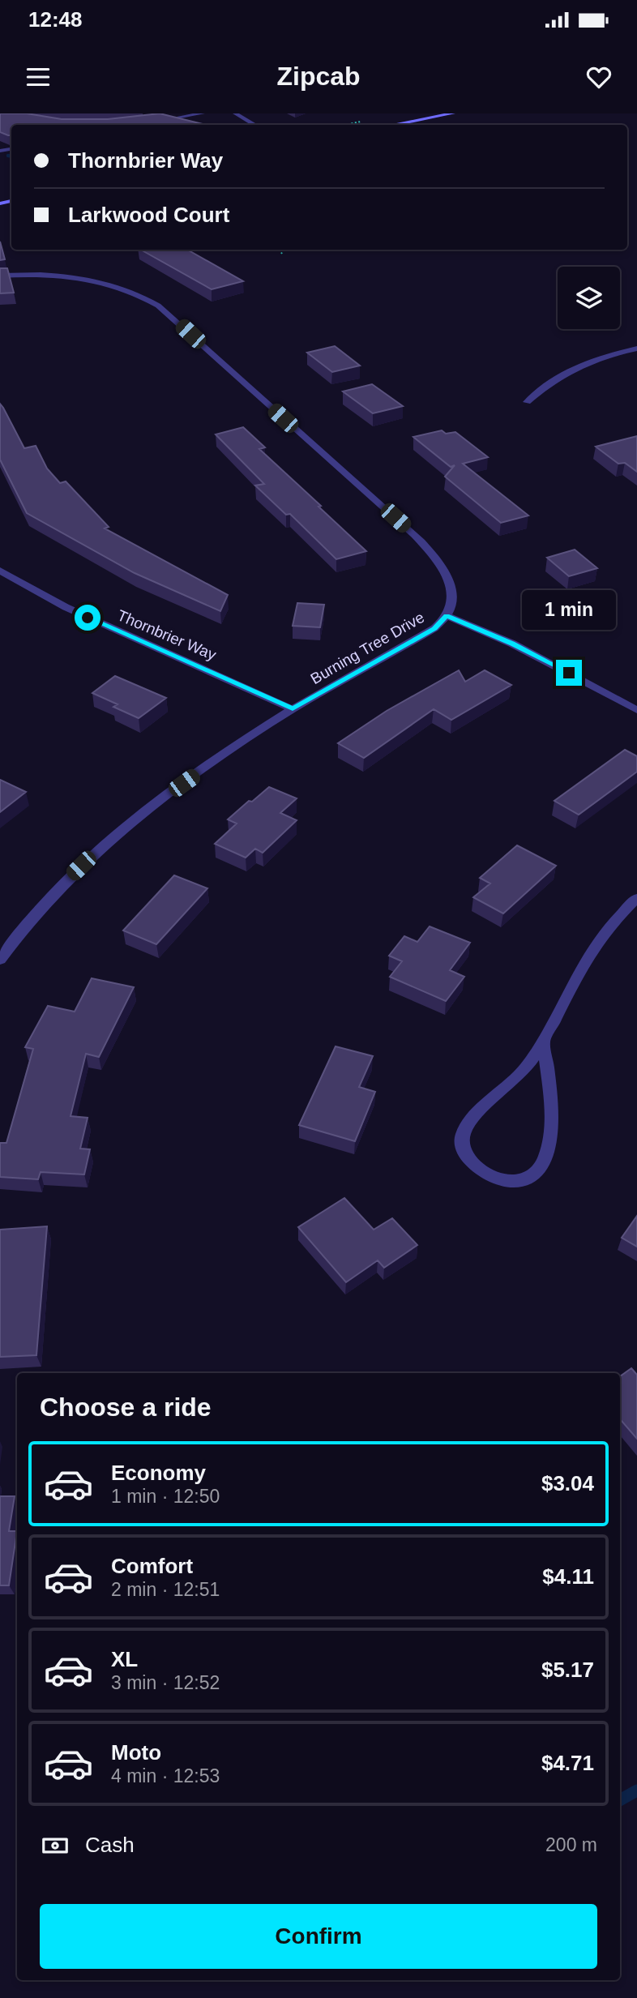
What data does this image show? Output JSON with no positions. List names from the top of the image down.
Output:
{
  "streets": {
    "street": ["Thornbrier Way", "Burning Tree Drive"]
  },
  "crossings": [
    ["Thornbrier Way", "Burning Tree Drive"]
  ],
  "page": {
    "status": "12:48",
    "header": "Zipcab",
    "banner": ["Thornbrier Way", "Larkwood Court"],
    "bubble": "1 min",
    "heading": "Choose a ride",
    "list": [
      {
        "name": "Economy",
        "note": "1 min · 12:50",
        "value": "$3.04"
      },
      {
        "name": "Comfort",
        "note": "2 min · 12:51",
        "value": "$4.11"
      },
      {
        "name": "XL",
        "note": "3 min · 12:52",
        "value": "$5.17"
      },
      {
        "name": "Moto",
        "note": "4 min · 12:53",
        "value": "$4.71"
      }
    ],
    "pay": ["Cash", "200 m"],
    "buttons": "Confirm"
  }
}
